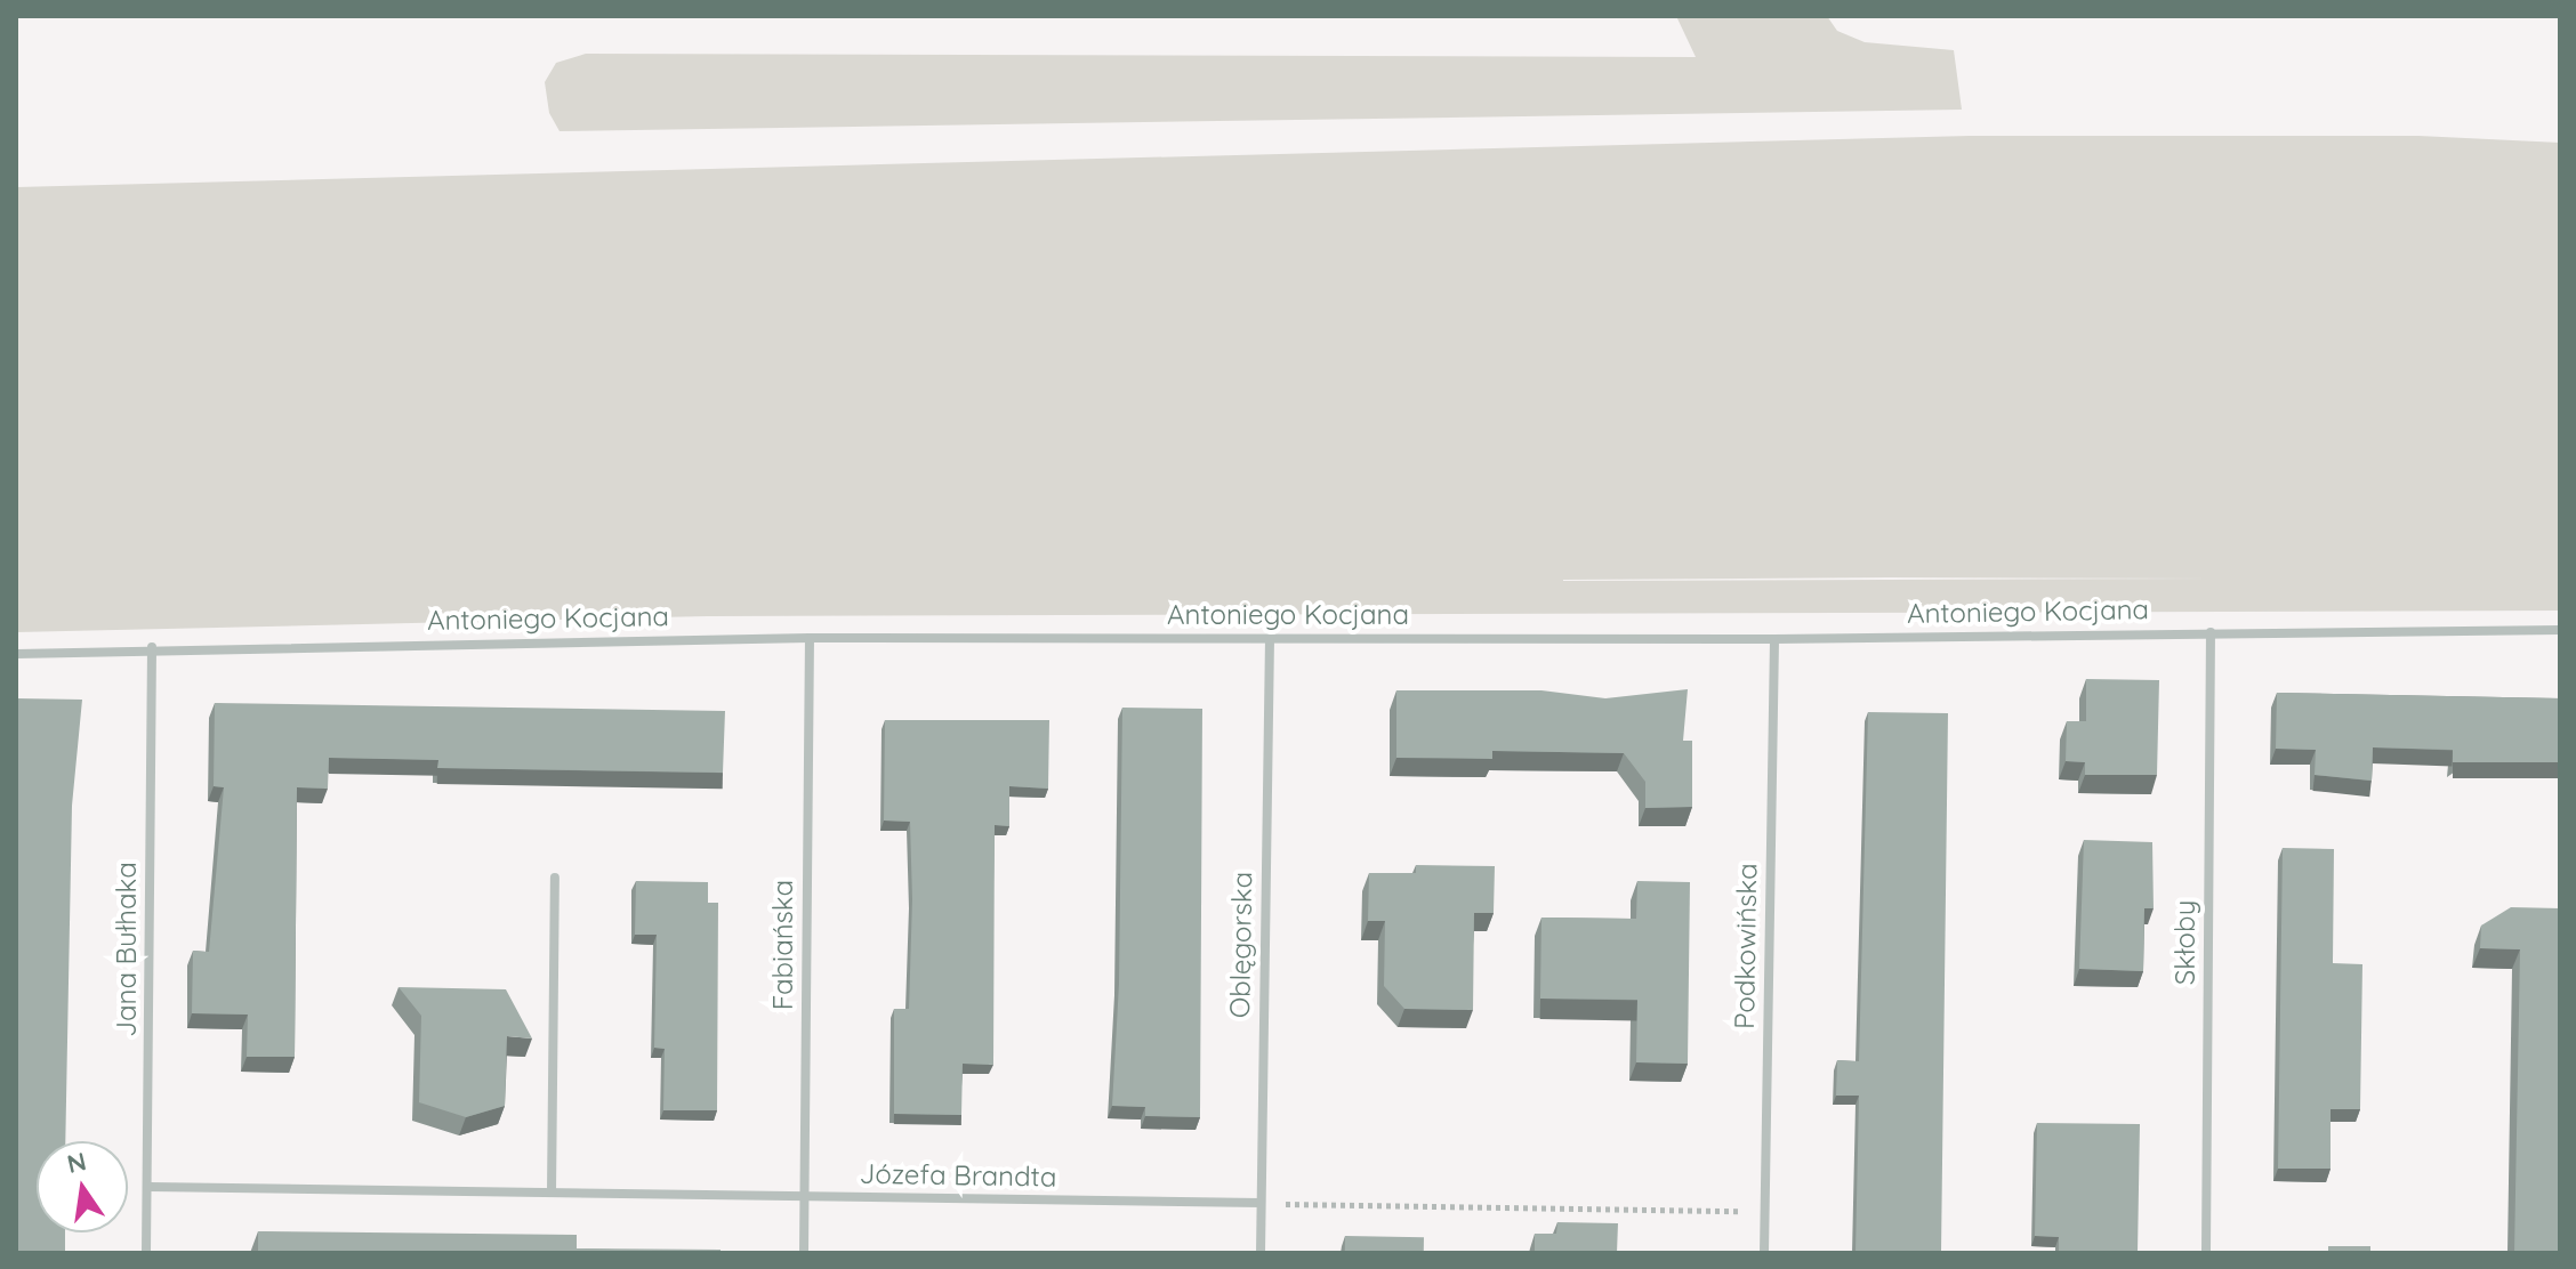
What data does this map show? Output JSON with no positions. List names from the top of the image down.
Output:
{
  "streets": {
    "street": [
      "Antoniego Kocjana",
      "Skłoby",
      "Fabiańska",
      "Oblęgorska",
      "Podkowińska",
      "Jana Bułhaka",
      "Józefa Brandta"
    ]
  },
  "crossings": [
    ["Antoniego Kocjana", "Skłoby"],
    ["Antoniego Kocjana", "Fabiańska"],
    ["Antoniego Kocjana", "Oblęgorska"],
    ["Antoniego Kocjana", "Podkowińska"],
    ["Antoniego Kocjana", "Jana Bułhaka"],
    ["Fabiańska", "Józefa Brandta"],
    ["Oblęgorska", "Józefa Brandta"],
    ["Jana Bułhaka", "Józefa Brandta"]
  ],
  "north": "top"
}
